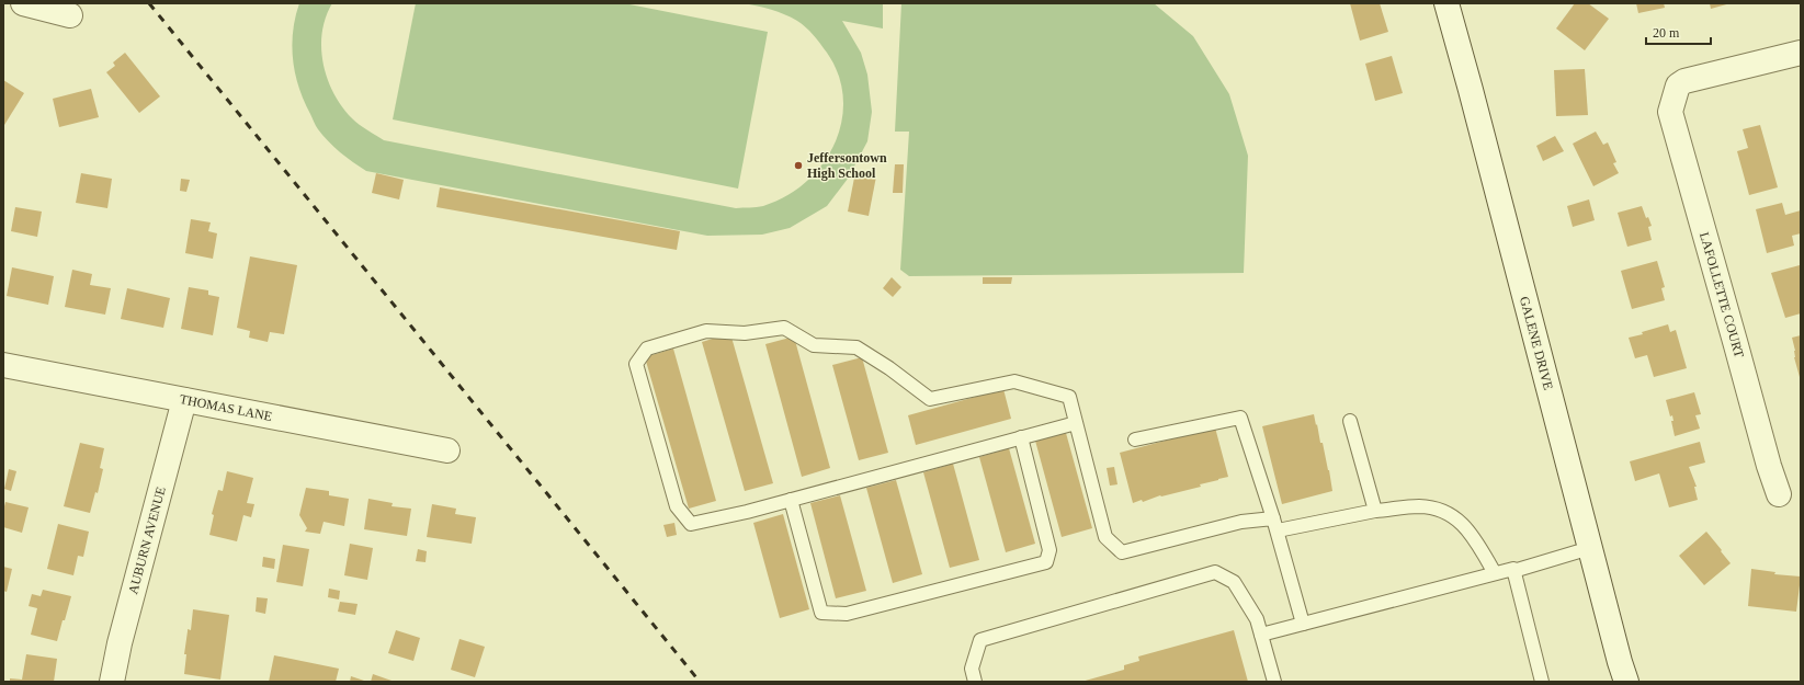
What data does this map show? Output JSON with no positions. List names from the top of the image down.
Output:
{
  "streets": {
    "street": [
      "LAFOLLETTE COURT",
      "GALENE DRIVE",
      "THOMAS LANE",
      "AUBURN AVENUE"
    ]
  },
  "crossings": [
    ["THOMAS LANE", "AUBURN AVENUE"]
  ],
  "places": ["Jeffersontown High School"],
  "scale_bar": "20 m"
}
